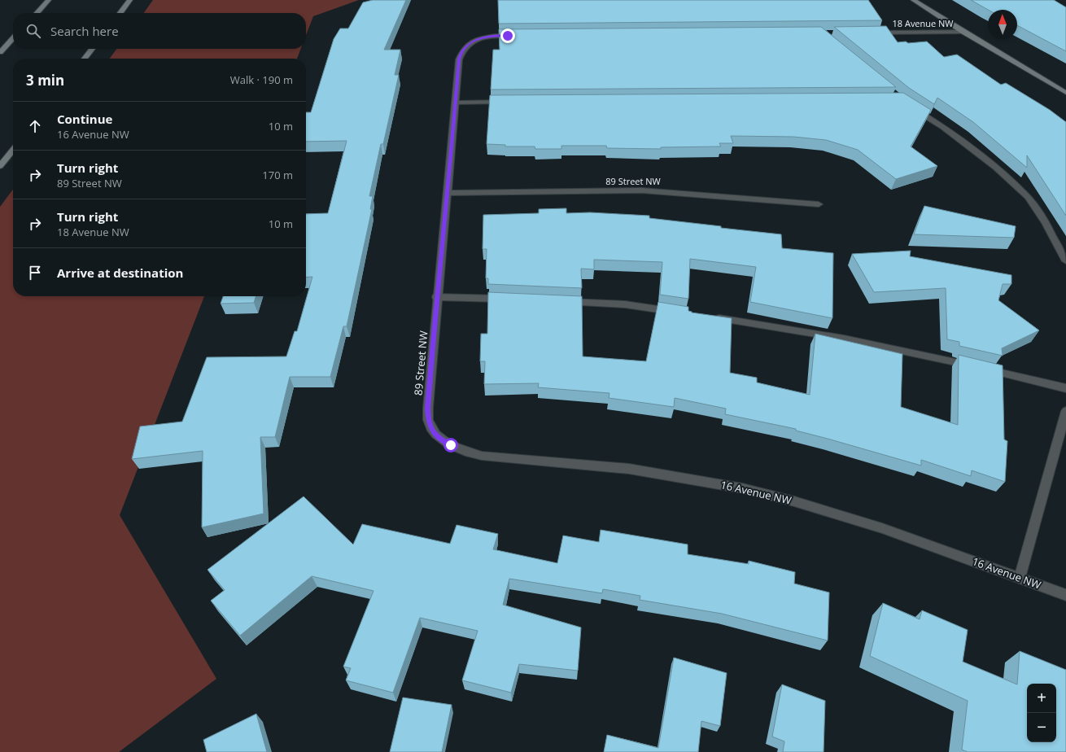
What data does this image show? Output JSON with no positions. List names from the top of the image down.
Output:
{
  "streets": {
    "street": ["18 Avenue NW", "89 Street NW", "16 Avenue NW"]
  },
  "crossings": [
    ["89 Street NW", "16 Avenue NW"]
  ],
  "north": "top",
  "page": {
    "search": "Search here",
    "heading": ["3 min", "Walk · 190 m"],
    "list": [
      ["Continue", "16 Avenue NW", "10 m"],
      ["Turn right", "89 Street NW", "170 m"],
      ["Turn right", "18 Avenue NW", "10 m"],
      "Arrive at destination"
    ],
    "map_buttons": ["+", "−"]
  }
}
